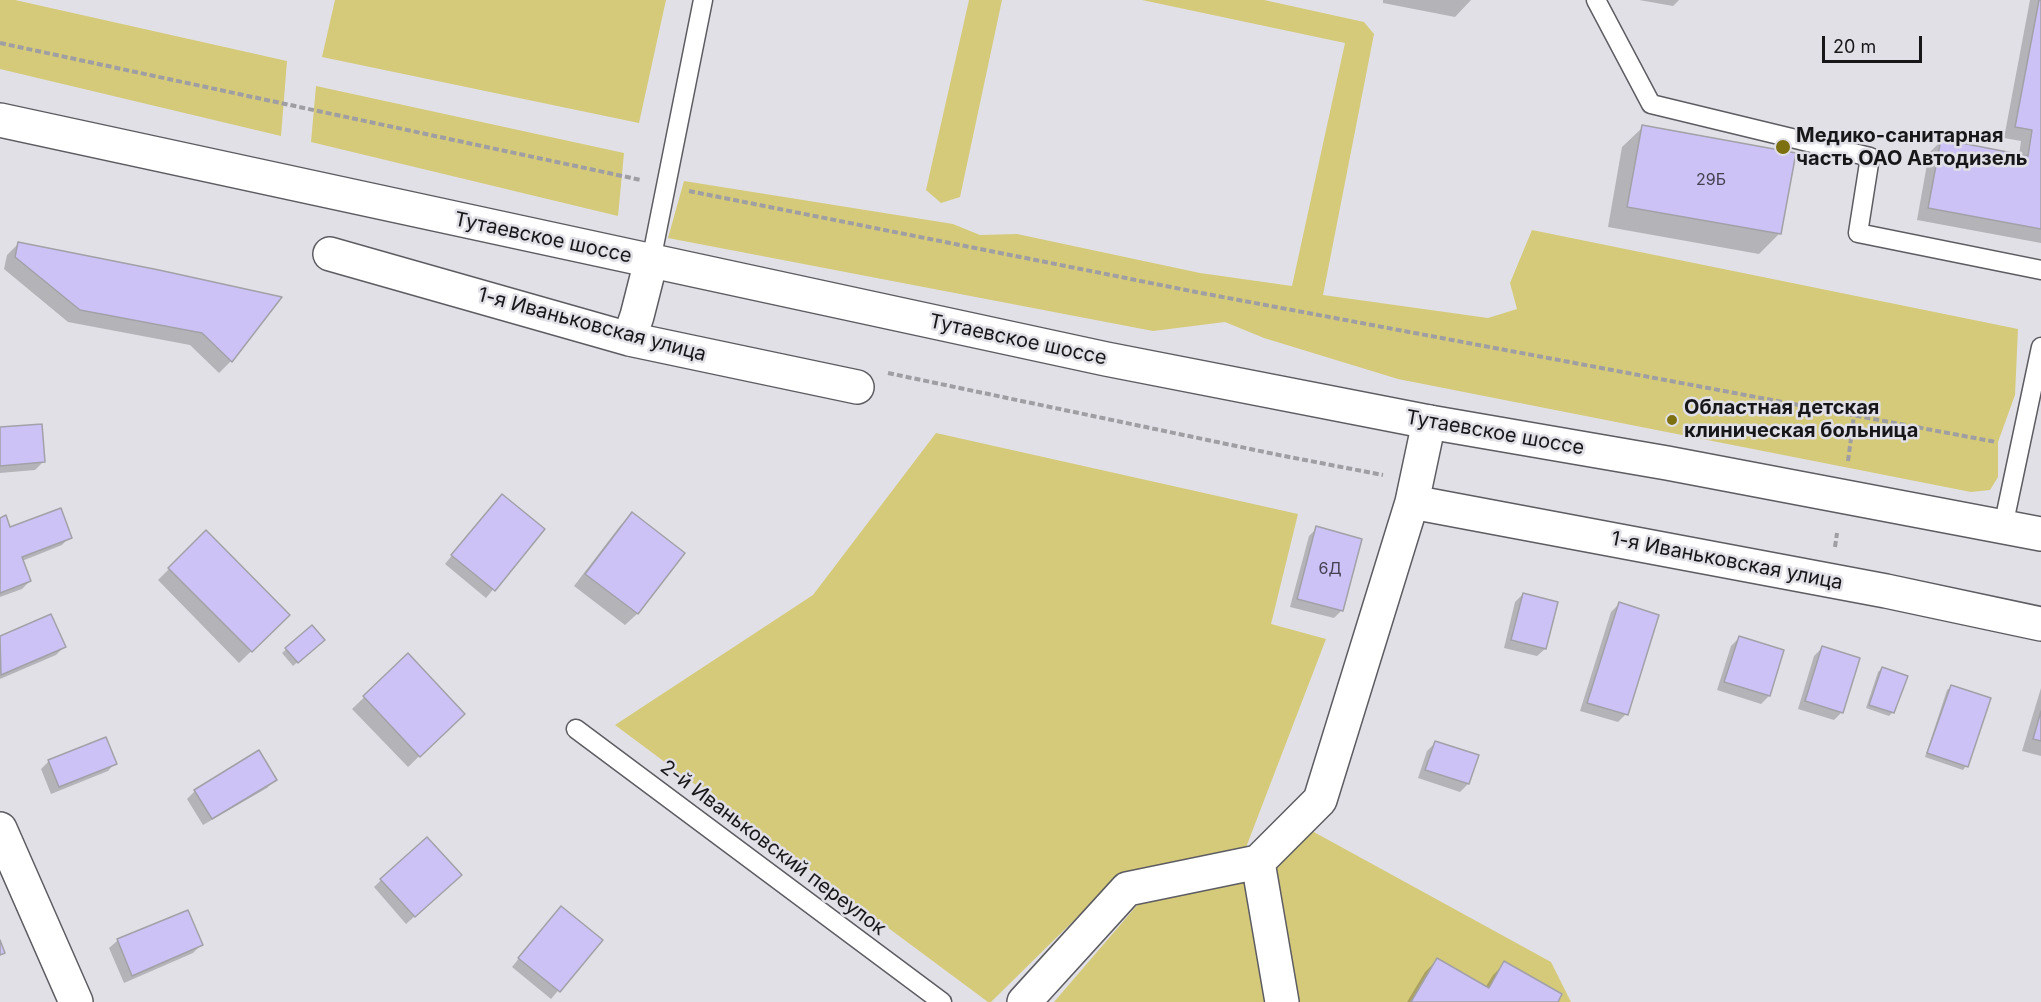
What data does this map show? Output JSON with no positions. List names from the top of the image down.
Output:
{
  "streets": {
    "street": ["Тутаевское шоссе", "1-я Иваньковская улица"],
    "lane": ["2-й Иваньковский переулок"]
  },
  "places": ["Медико-санитарная часть ОАО Автодизель", "Областная детская клиническая больница"],
  "house_numbers": ["29Б", "6Д"],
  "scale_bar": "20 m"
}
